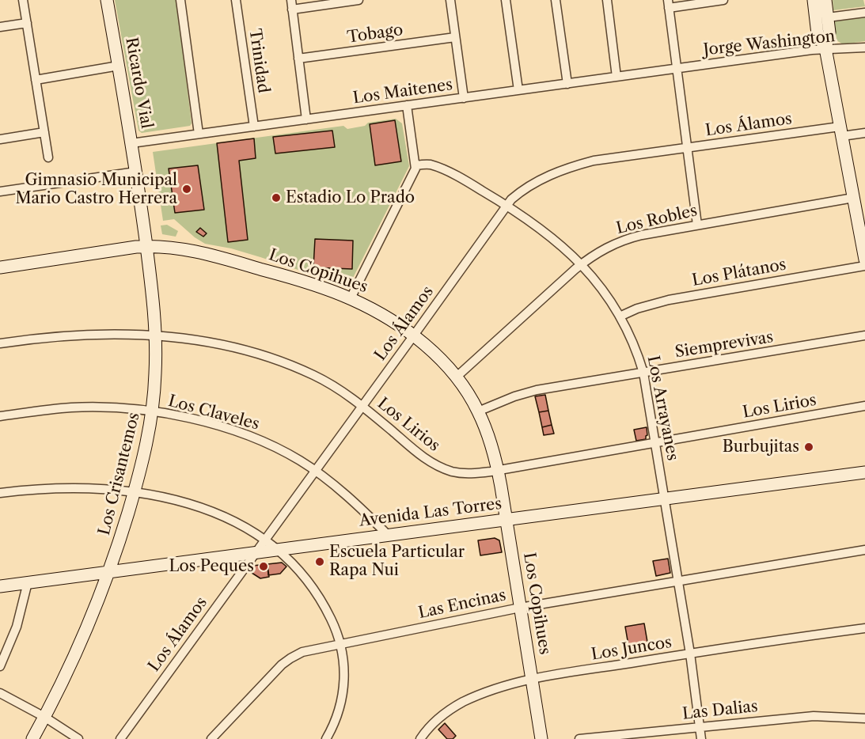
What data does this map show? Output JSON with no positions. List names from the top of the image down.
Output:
{
  "streets": {
    "street": [
      "Tobago",
      "Jorge Washington",
      "Trinidad",
      "Ricardo Vial",
      "Los Maitenes",
      "Los Álamos",
      "Los Robles",
      "Los Copihues",
      "Los Plátanos",
      "Siemprevivas",
      "Los Lirios",
      "Los Arrayanes",
      "Los Claveles",
      "Los Crisantemos",
      "Avenida Las Torres",
      "Las Encinas",
      "Los Juncos",
      "Las Dalias"
    ]
  },
  "crossings": [
    ["Jorge Washington", "Los Maitenes"],
    ["Trinidad", "Los Maitenes"],
    ["Ricardo Vial", "Los Maitenes"],
    ["Ricardo Vial", "Los Crisantemos"],
    ["Los Álamos", "Los Copihues"],
    ["Los Álamos", "Los Lirios"],
    ["Los Álamos", "Los Arrayanes"],
    ["Los Álamos", "Los Claveles"],
    ["Los Álamos", "Avenida Las Torres"],
    ["Los Robles", "Los Copihues"],
    ["Los Robles", "Los Arrayanes"],
    ["Los Copihues", "Siemprevivas"],
    ["Los Copihues", "Los Lirios"],
    ["Los Copihues", "Los Crisantemos"],
    ["Los Copihues", "Avenida Las Torres"],
    ["Los Copihues", "Las Encinas"],
    ["Los Copihues", "Los Juncos"],
    ["Los Plátanos", "Los Arrayanes"],
    ["Siemprevivas", "Los Arrayanes"],
    ["Los Lirios", "Los Arrayanes"],
    ["Los Lirios", "Los Crisantemos"],
    ["Los Arrayanes", "Avenida Las Torres"],
    ["Los Arrayanes", "Las Encinas"],
    ["Los Arrayanes", "Los Juncos"],
    ["Los Arrayanes", "Las Dalias"],
    ["Los Claveles", "Los Crisantemos"],
    ["Los Claveles", "Avenida Las Torres"],
    ["Los Crisantemos", "Avenida Las Torres"]
  ],
  "places": [
    "Gimnasio Municipal Mario Castro Herrera",
    "Estadio Lo Prado",
    "Burbujitas",
    "Escuela Particular Rapa Nui",
    "Los Peques"
  ]
}
